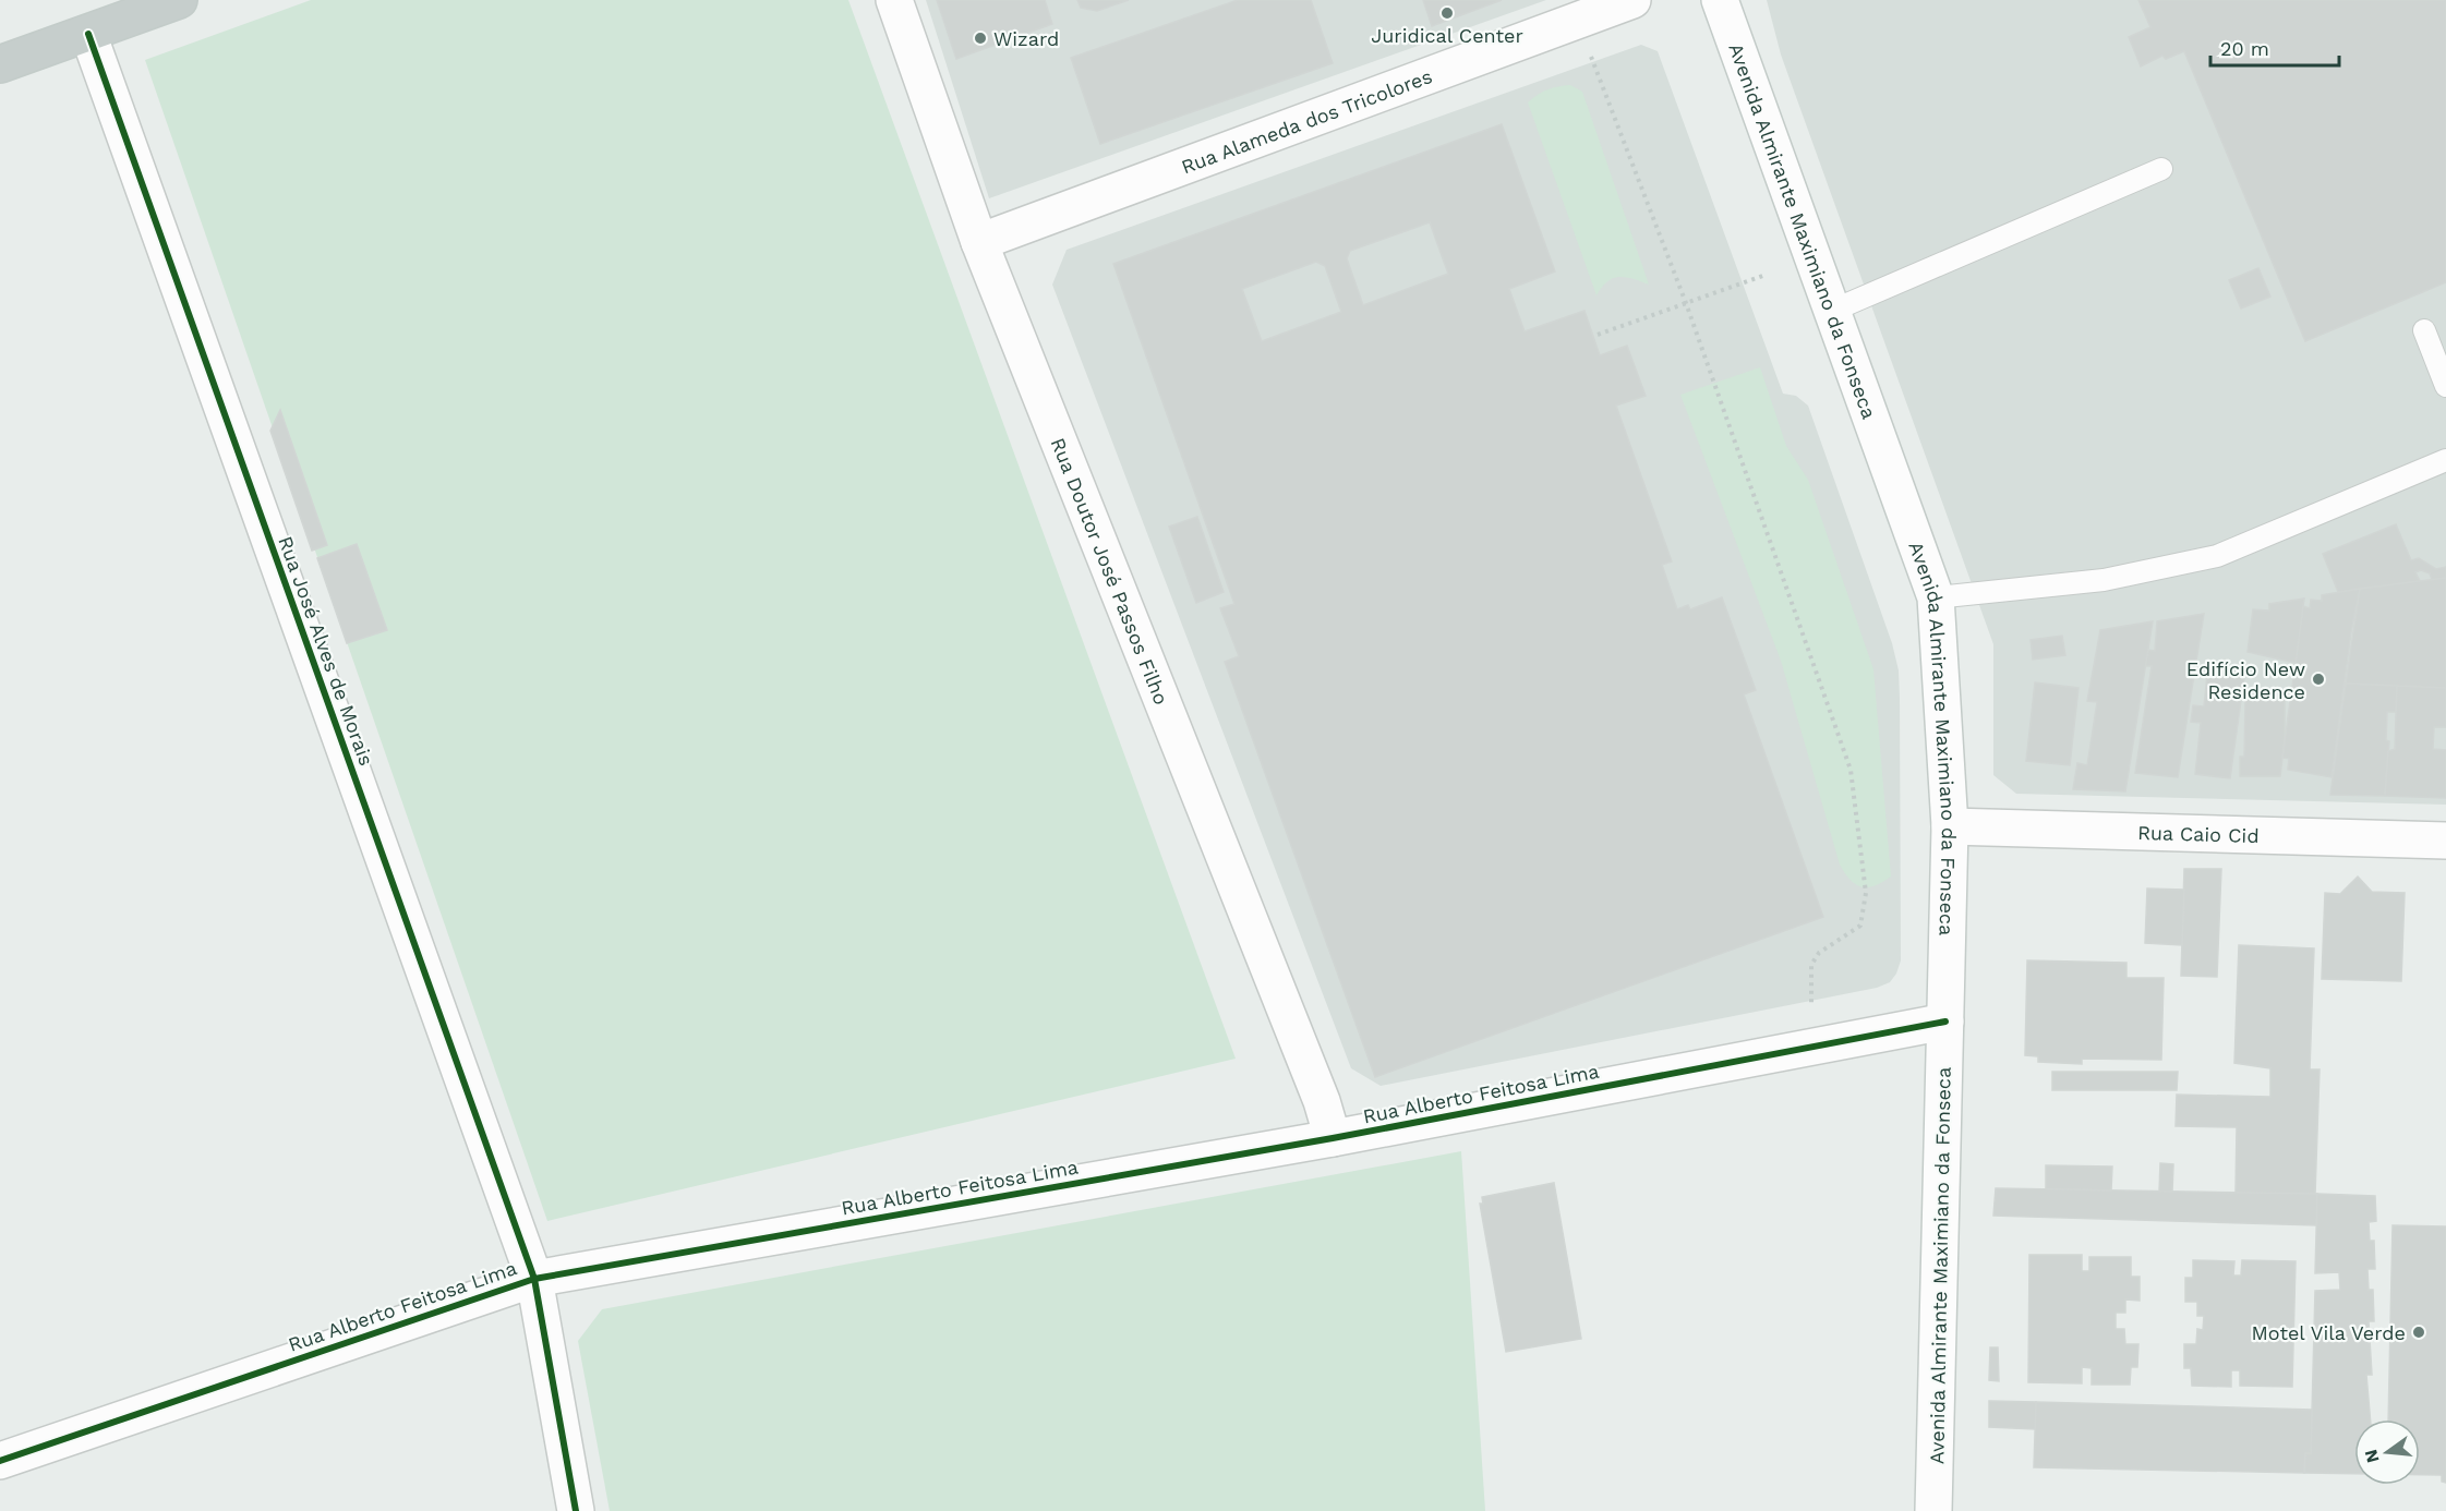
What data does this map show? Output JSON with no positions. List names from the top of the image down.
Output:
{
  "streets": {
    "street": [
      "Rua Alameda dos Tricolores",
      "Avenida Almirante Maximiano da Fonseca",
      "Rua Doutor José Passos Filho",
      "Rua José Alves de Morais",
      "Rua Caio Cid",
      "Rua Alberto Feitosa Lima"
    ]
  },
  "crossings": [
    ["Rua Alameda dos Tricolores", "Rua Doutor José Passos Filho"],
    ["Avenida Almirante Maximiano da Fonseca", "Rua Caio Cid"],
    ["Avenida Almirante Maximiano da Fonseca", "Rua Alberto Feitosa Lima"],
    ["Rua Doutor José Passos Filho", "Rua Alberto Feitosa Lima"],
    ["Rua José Alves de Morais", "Rua Alberto Feitosa Lima"]
  ],
  "places": [
    "Juridical Center",
    "Wizard",
    "Edifício New Residence",
    "Motel Vila Verde"
  ],
  "scale_bar": "20 m",
  "north": "left"
}
